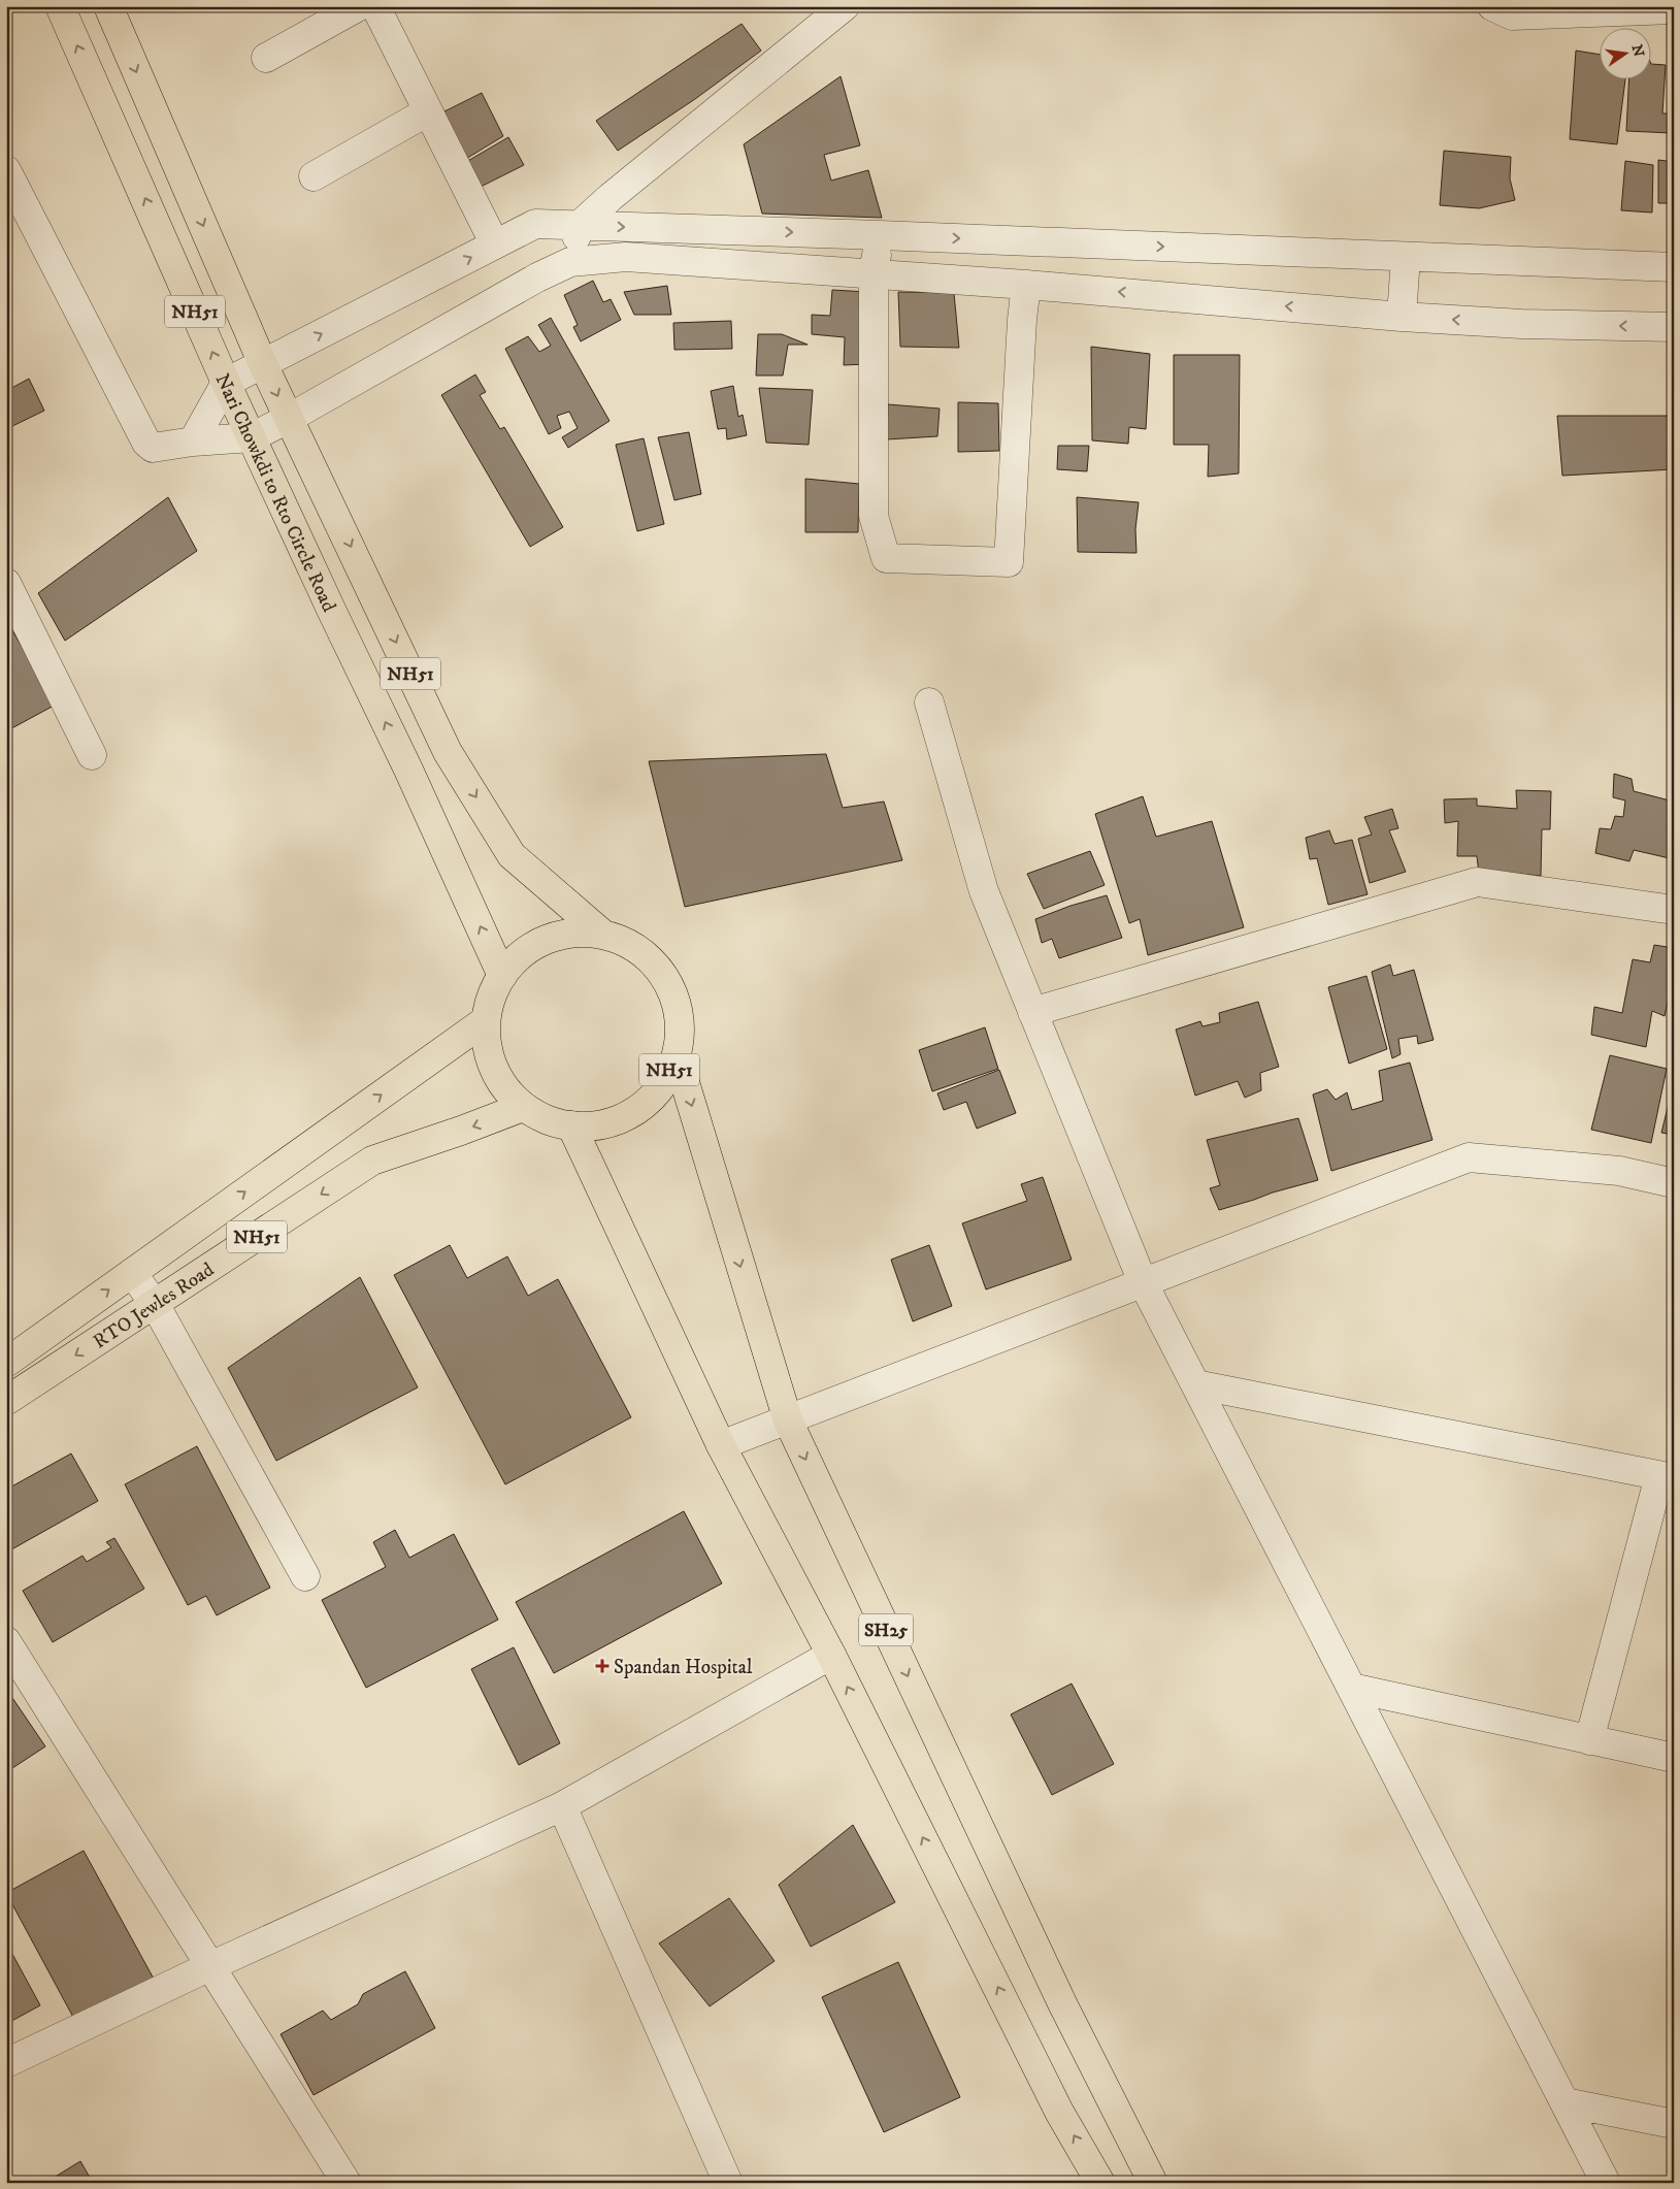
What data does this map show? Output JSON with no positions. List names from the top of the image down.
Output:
{
  "streets": {
    "main road": [
      "NH51",
      "Nari Chowkdi to Rto Circle Road",
      "RTO Jewles Road",
      "SH25"
    ]
  },
  "crossings": [
    ["NH51", "Nari Chowkdi to Rto Circle Road"],
    ["NH51", "RTO Jewles Road"],
    ["NH51", "SH25"]
  ],
  "places": {
    "health": ["Spandan Hospital"]
  },
  "north": "right"
}
